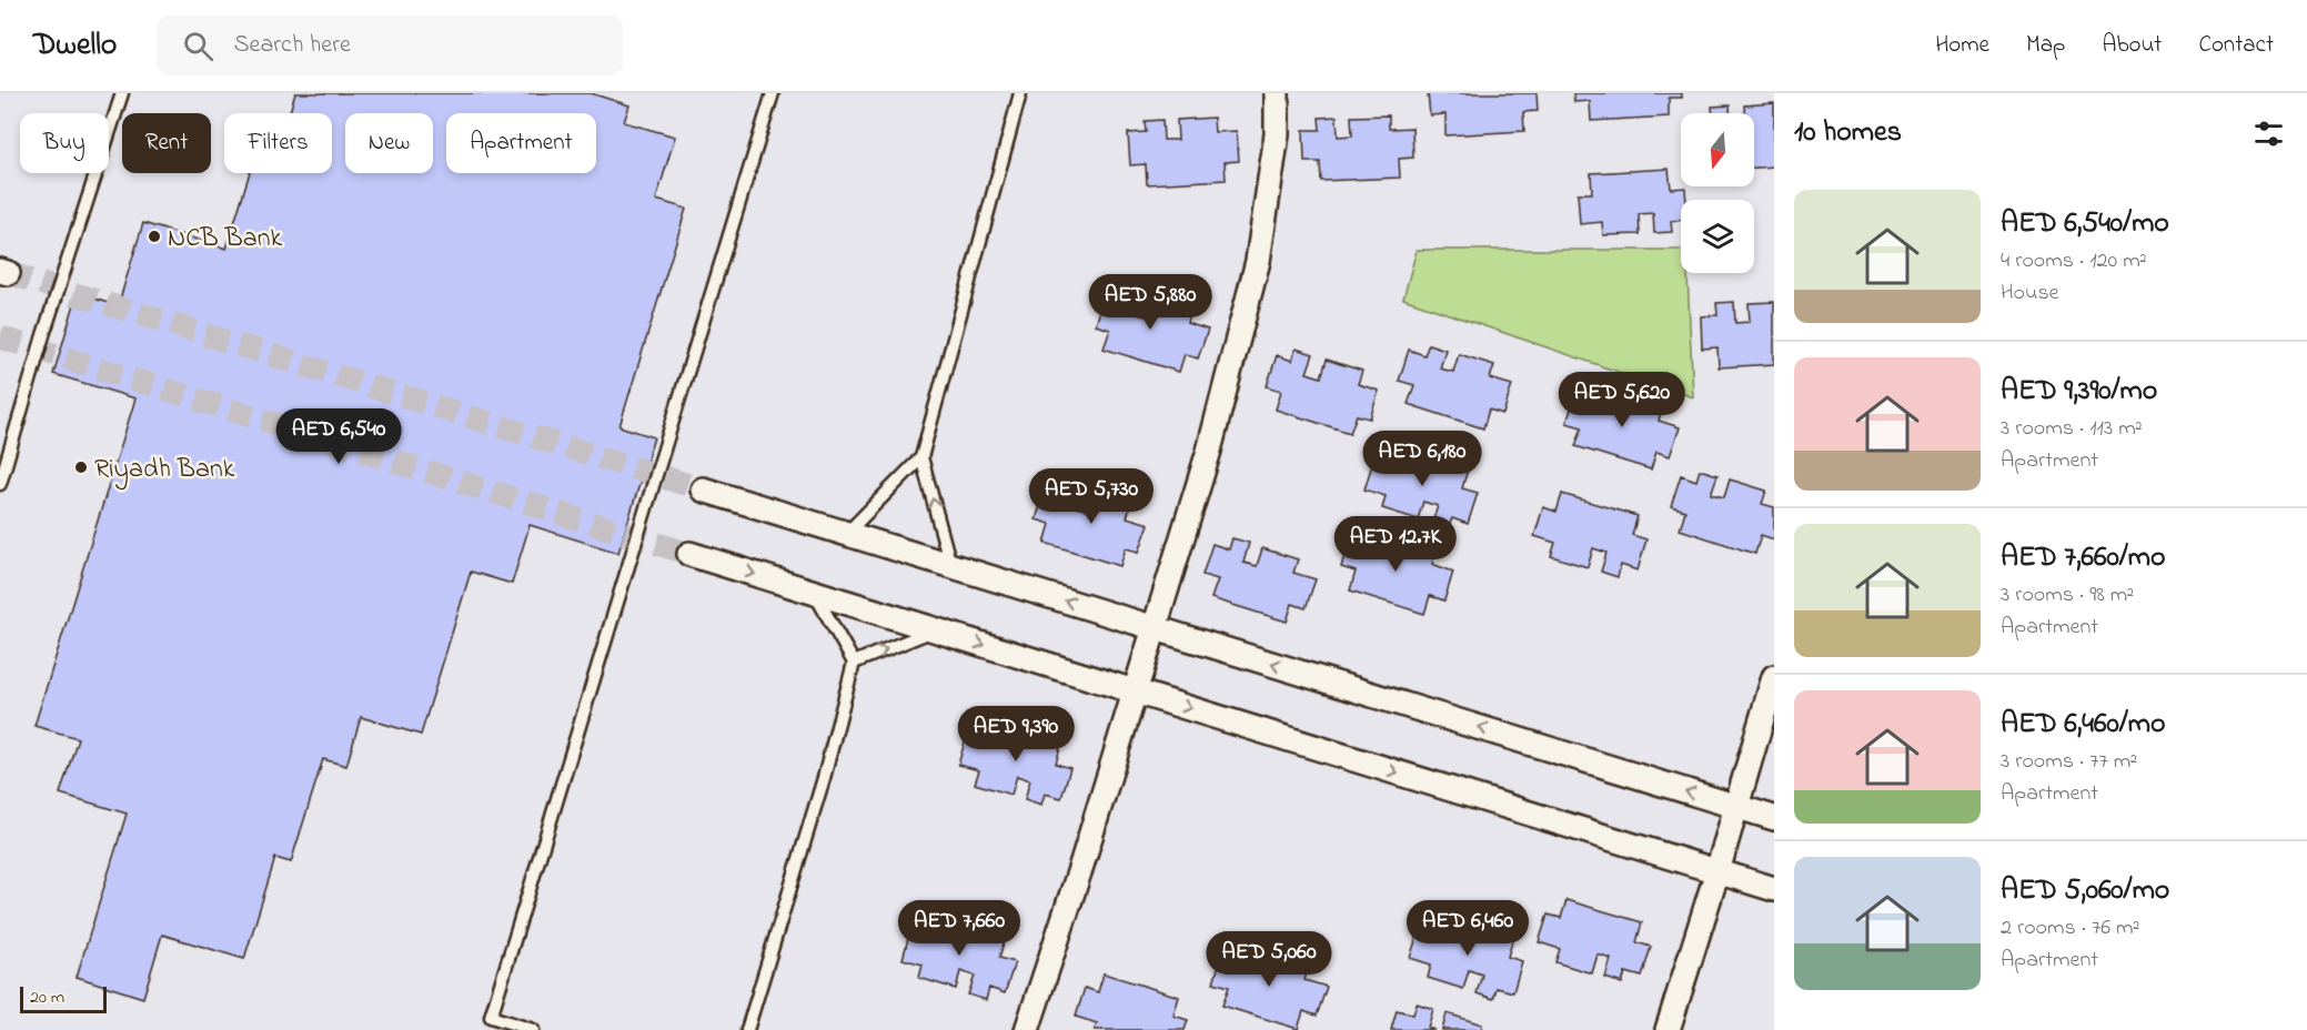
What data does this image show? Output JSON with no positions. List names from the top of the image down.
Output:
{
  "places": ["NCB Bank", "Riyadh Bank"],
  "scale_bar": "20 m",
  "north": "bottom",
  "page": {
    "header": "Dwello",
    "search": "Search here",
    "nav": [
      "Home",
      "Map",
      "About",
      "Contact"
    ],
    "heading": "10 homes",
    "chip": [
      "Buy",
      "Rent",
      "Filters",
      "New",
      "Apartment"
    ],
    "list": [
      {
        "name": "AED 6,540/mo",
        "note": "4 rooms · 120 m² · House"
      },
      {
        "name": "AED 9,390/mo",
        "note": "3 rooms · 113 m² · Apartment"
      },
      {
        "name": "AED 7,660/mo",
        "note": "3 rooms · 98 m² · Apartment"
      },
      {
        "name": "AED 6,460/mo",
        "note": "3 rooms · 77 m² · Apartment"
      },
      {
        "name": "AED 5,060/mo",
        "note": "2 rooms · 76 m² · Apartment"
      }
    ],
    "price": [
      "AED 5,880",
      "AED 5,620",
      "AED 6,540",
      "AED 6,180",
      "AED 5,730",
      "AED 12.7K",
      "AED 9,390",
      "AED 7,660",
      "AED 6,460",
      "AED 5,060"
    ],
    "scale": "20 m"
  }
}
